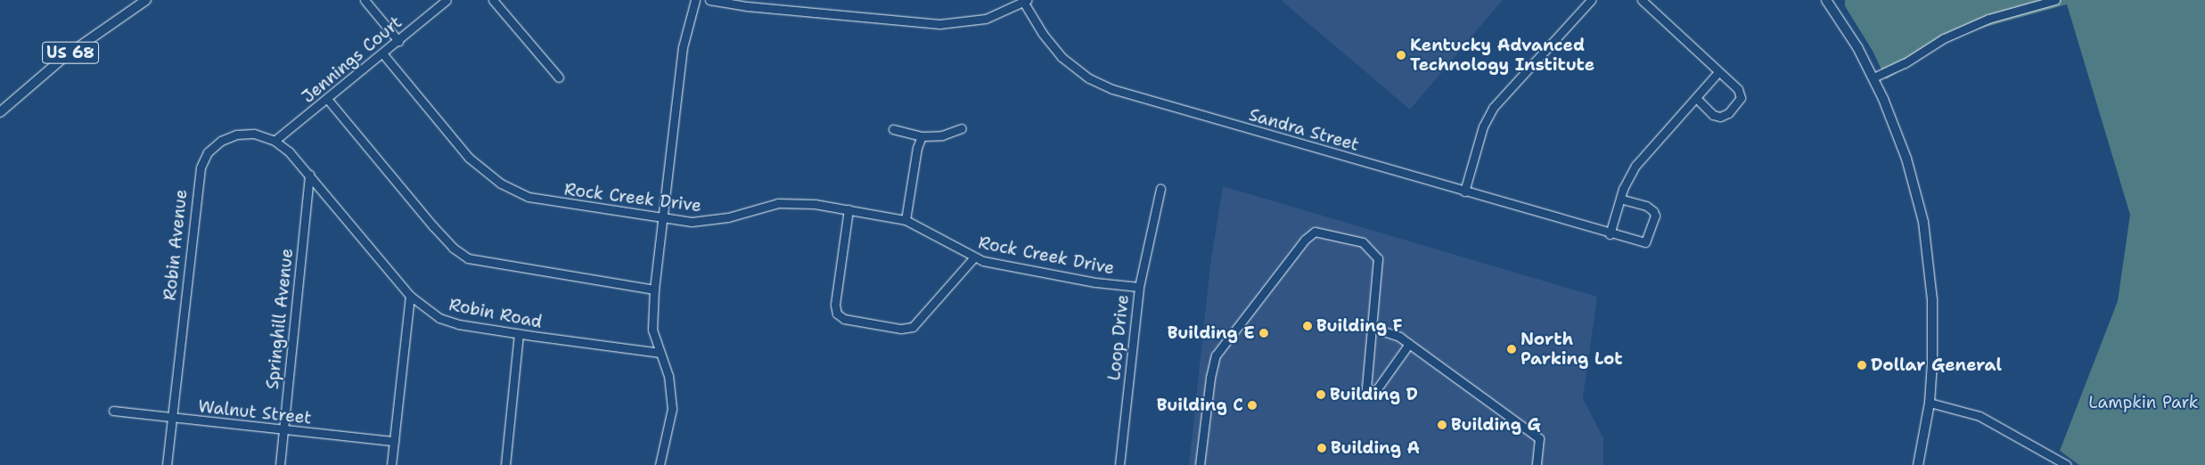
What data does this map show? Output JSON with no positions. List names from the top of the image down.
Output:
{
  "streets": {
    "main road": ["US 68"],
    "street": [
      "Jennings Court",
      "Sandra Street",
      "Rock Creek Drive",
      "Robin Avenue",
      "Robin Road",
      "Springhill Avenue",
      "Loop Drive",
      "Walnut Street"
    ]
  },
  "crossings": [
    ["Jennings Court", "Rock Creek Drive"],
    ["Jennings Court", "Robin Avenue"],
    ["Rock Creek Drive", "Loop Drive"],
    ["Robin Avenue", "Robin Road"],
    ["Robin Avenue", "Springhill Avenue"],
    ["Robin Avenue", "Walnut Street"],
    ["Robin Road", "Springhill Avenue"],
    ["Springhill Avenue", "Walnut Street"]
  ],
  "parks": ["Lampkin Park"],
  "places": [
    "Kentucky Advanced Technology Institute",
    "Building F",
    "Building E",
    "North Parking Lot",
    "Dollar General",
    "Building D",
    "Building C",
    "Building G",
    "Building A"
  ]
}
